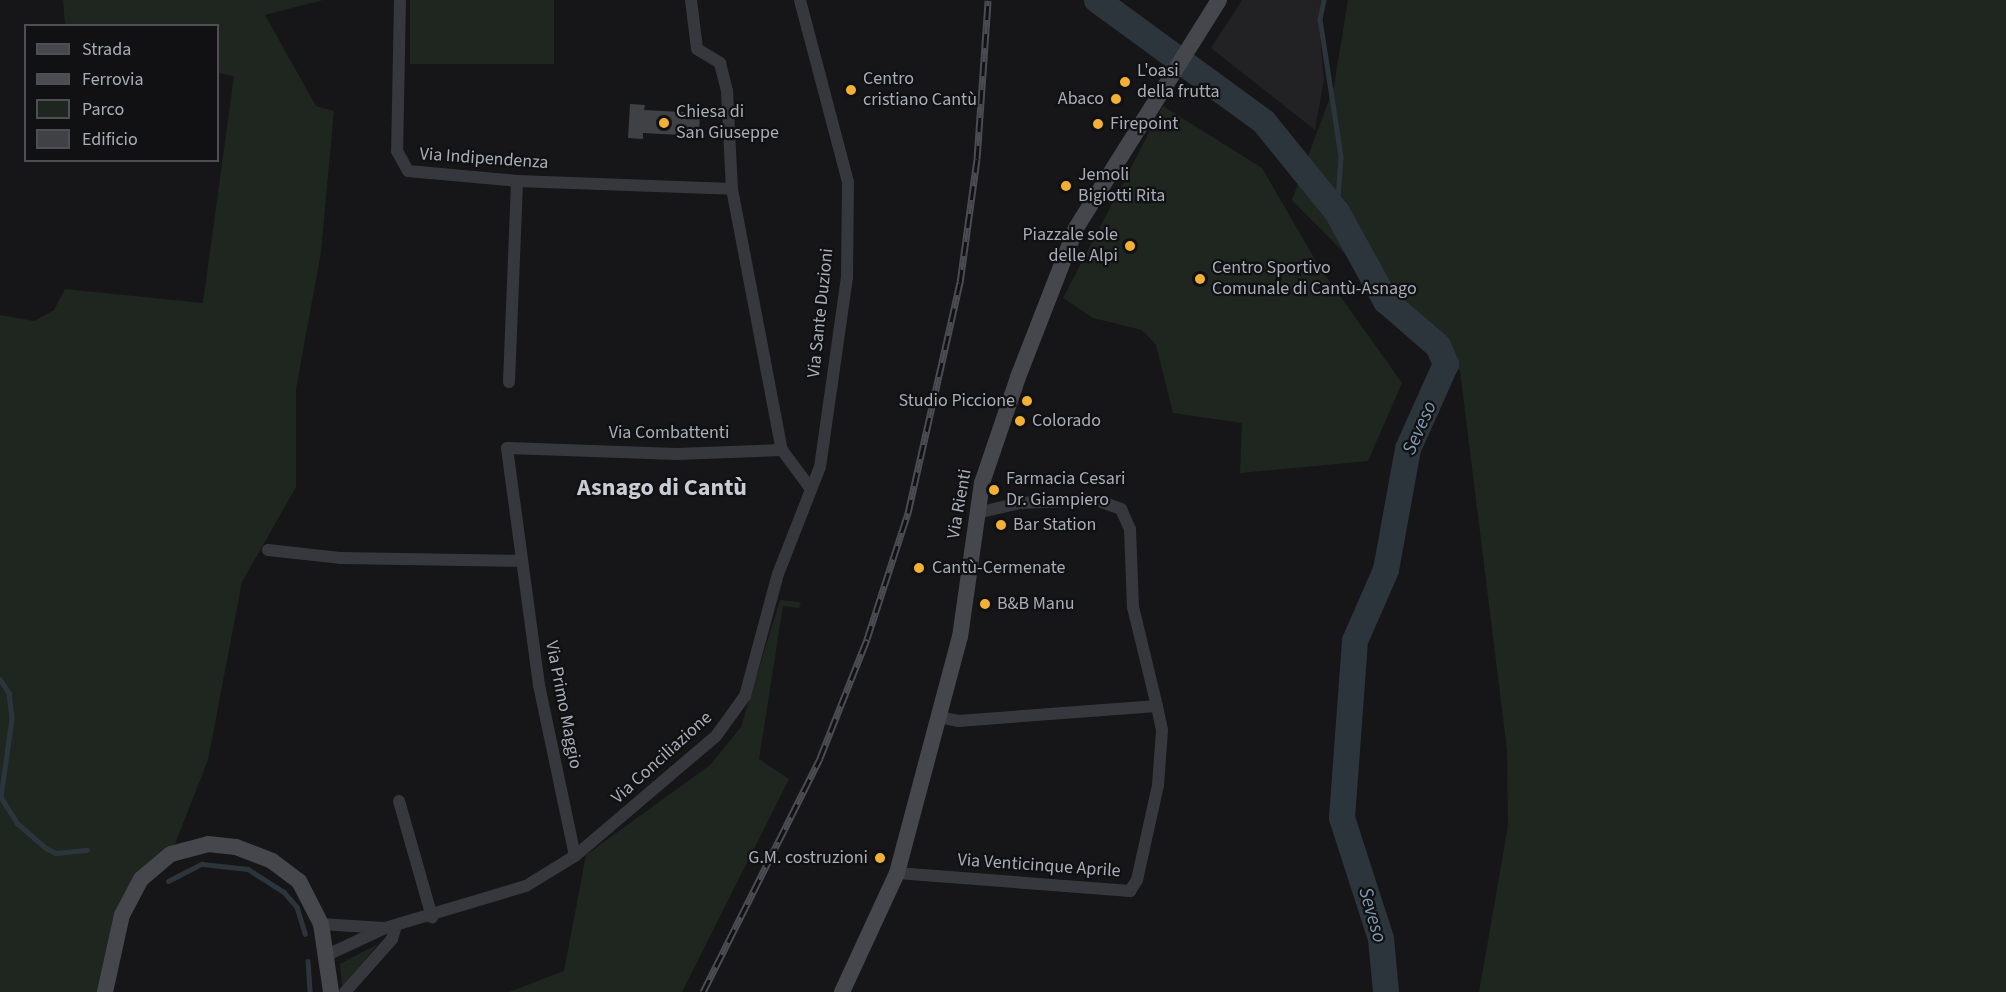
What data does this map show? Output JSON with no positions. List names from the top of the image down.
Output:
{
  "streets": {
    "main road": ["Via Rienti"],
    "street": [
      "Via Indipendenza",
      "Via Sante Duzioni",
      "Via Combattenti",
      "Via Primo Maggio",
      "Via Conciliazione",
      "Via Venticinque Aprile"
    ]
  },
  "crossings": [
    ["Via Sante Duzioni", "Via Conciliazione"],
    ["Via Combattenti", "Via Primo Maggio"],
    ["Via Rienti", "Via Venticinque Aprile"],
    ["Via Primo Maggio", "Via Conciliazione"]
  ],
  "districts": ["Asnago di Cantù"],
  "water": ["Seveso"],
  "places": [
    "L'oasi della frutta",
    "Centro cristiano Cantù",
    "Abaco",
    "Chiesa di San Giuseppe",
    "Firepoint",
    "Jemoli Bigiotti Rita",
    "Piazzale sole delle Alpi",
    "Centro Sportivo Comunale di Cantù-Asnago",
    "Studio Piccione",
    "Colorado",
    "Farmacia Cesari Dr. Giampiero",
    "Bar Station",
    "Cantù-Cermenate",
    "B&B Manu",
    "G.M. costruzioni"
  ],
  "legend": [
    "Strada",
    "Ferrovia",
    "Parco",
    "Edificio"
  ]
}
